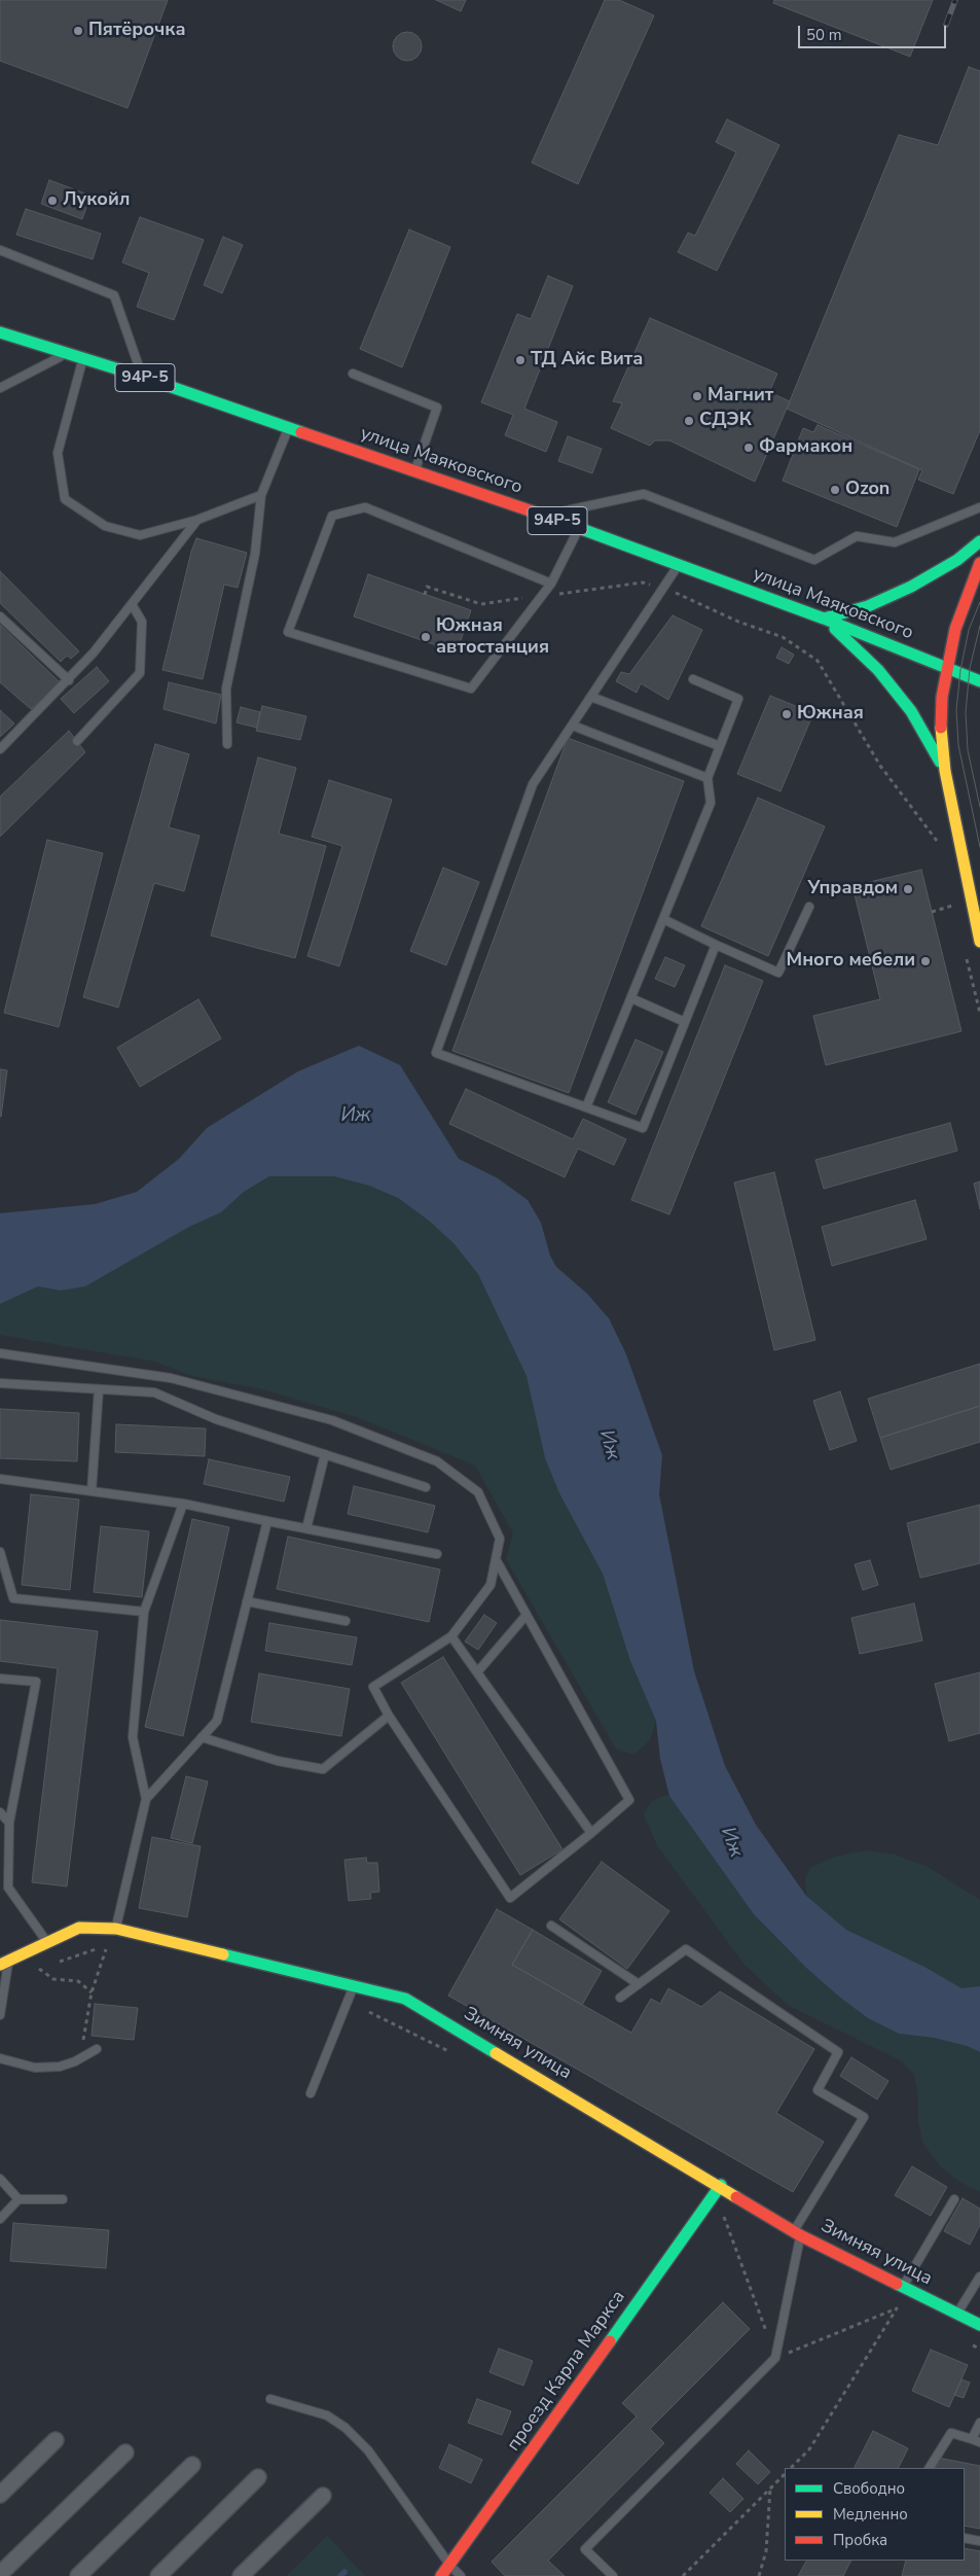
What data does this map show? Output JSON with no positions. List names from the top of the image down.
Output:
{
  "streets": {
    "main road": [
      "94Р-5",
      "улица Маяковского",
      "Зимняя улица",
      "проезд Карла Маркса"
    ]
  },
  "crossings": [
    ["Зимняя улица", "проезд Карла Маркса"]
  ],
  "water": ["Иж"],
  "places": [
    "Пятёрочка",
    "Лукойл",
    "ТД Айс Вита",
    "Магнит",
    "СДЭК",
    "Фармакон",
    "Ozon",
    "Южная автостанция",
    "Южная",
    "Управдом",
    "Много мебели"
  ],
  "legend": ["Свободно", "Медленно", "Пробка"],
  "scale_bar": "50 m"
}
